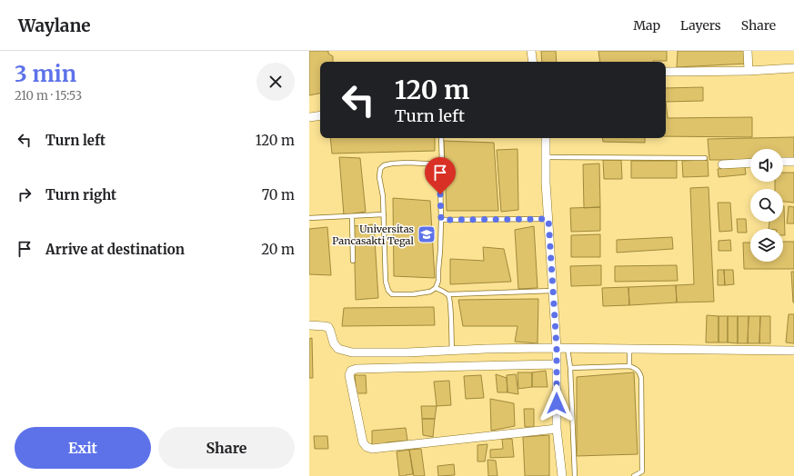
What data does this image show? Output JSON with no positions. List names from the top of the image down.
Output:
{
  "places": {
    "school or university": ["Universitas Pancasakti Tegal"]
  },
  "page": {
    "header": "Waylane",
    "nav": ["Map", "Layers", "Share"],
    "heading": ["3 min", "210 m · 15:53"],
    "turn": ["120 m", "Turn left"],
    "list": [
      {
        "name": "Turn left",
        "value": "120 m"
      },
      {
        "name": "Turn right",
        "value": "70 m"
      },
      {
        "name": "Arrive at destination",
        "value": "20 m"
      }
    ],
    "buttons": ["Exit", "Share"]
  }
}
